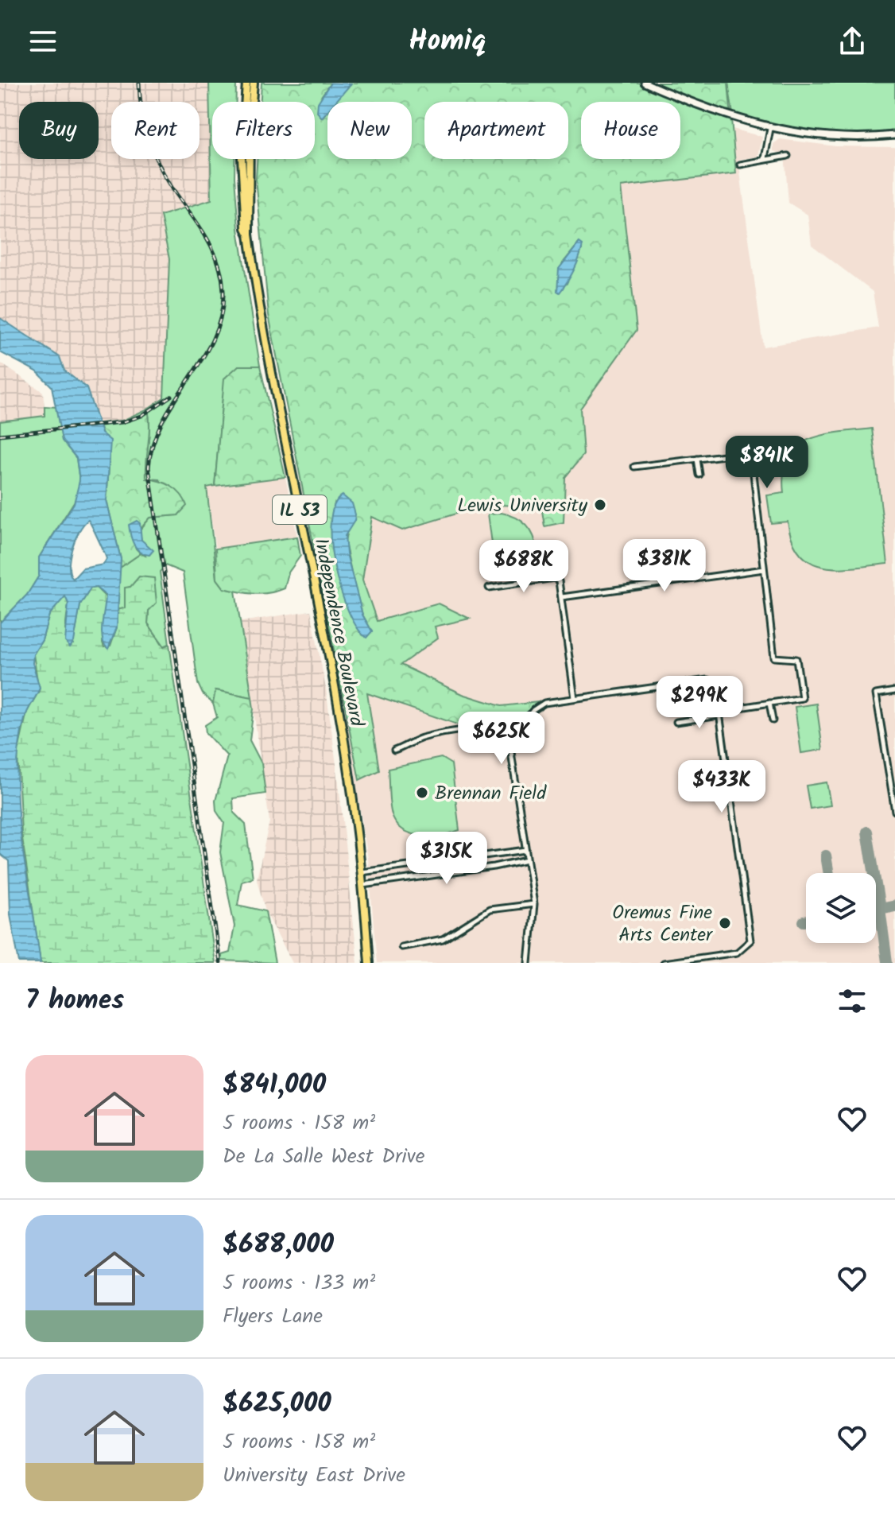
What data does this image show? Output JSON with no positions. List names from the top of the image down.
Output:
{
  "streets": {
    "main road": ["IL 53", "Independence Boulevard"]
  },
  "places": ["Lewis University", "Brennan Field", "Oremus Fine Arts Center"],
  "page": {
    "header": "Homiq",
    "chip": [
      "Buy",
      "Rent",
      "Filters",
      "New",
      "Apartment",
      "House"
    ],
    "price": [
      "$841K",
      "$381K",
      "$688K",
      "$299K",
      "$625K",
      "$433K",
      "$315K"
    ],
    "heading": "7 homes",
    "list": [
      {
        "name": "$841,000",
        "note": "5 rooms · 158 m² · De La Salle West Drive"
      },
      {
        "name": "$688,000",
        "note": "5 rooms · 133 m² · Flyers Lane"
      },
      {
        "name": "$625,000",
        "note": "5 rooms · 158 m² · University East Drive"
      }
    ]
  }
}
